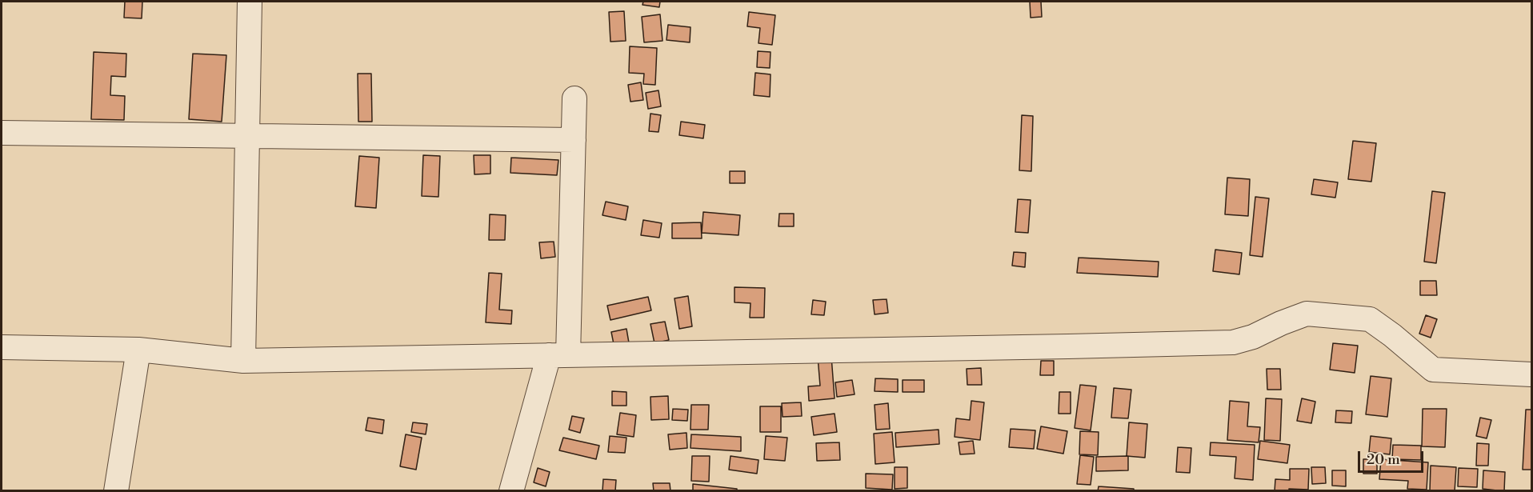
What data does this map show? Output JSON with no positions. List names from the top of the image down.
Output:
{
  "scale_bar": "20 m"
}
